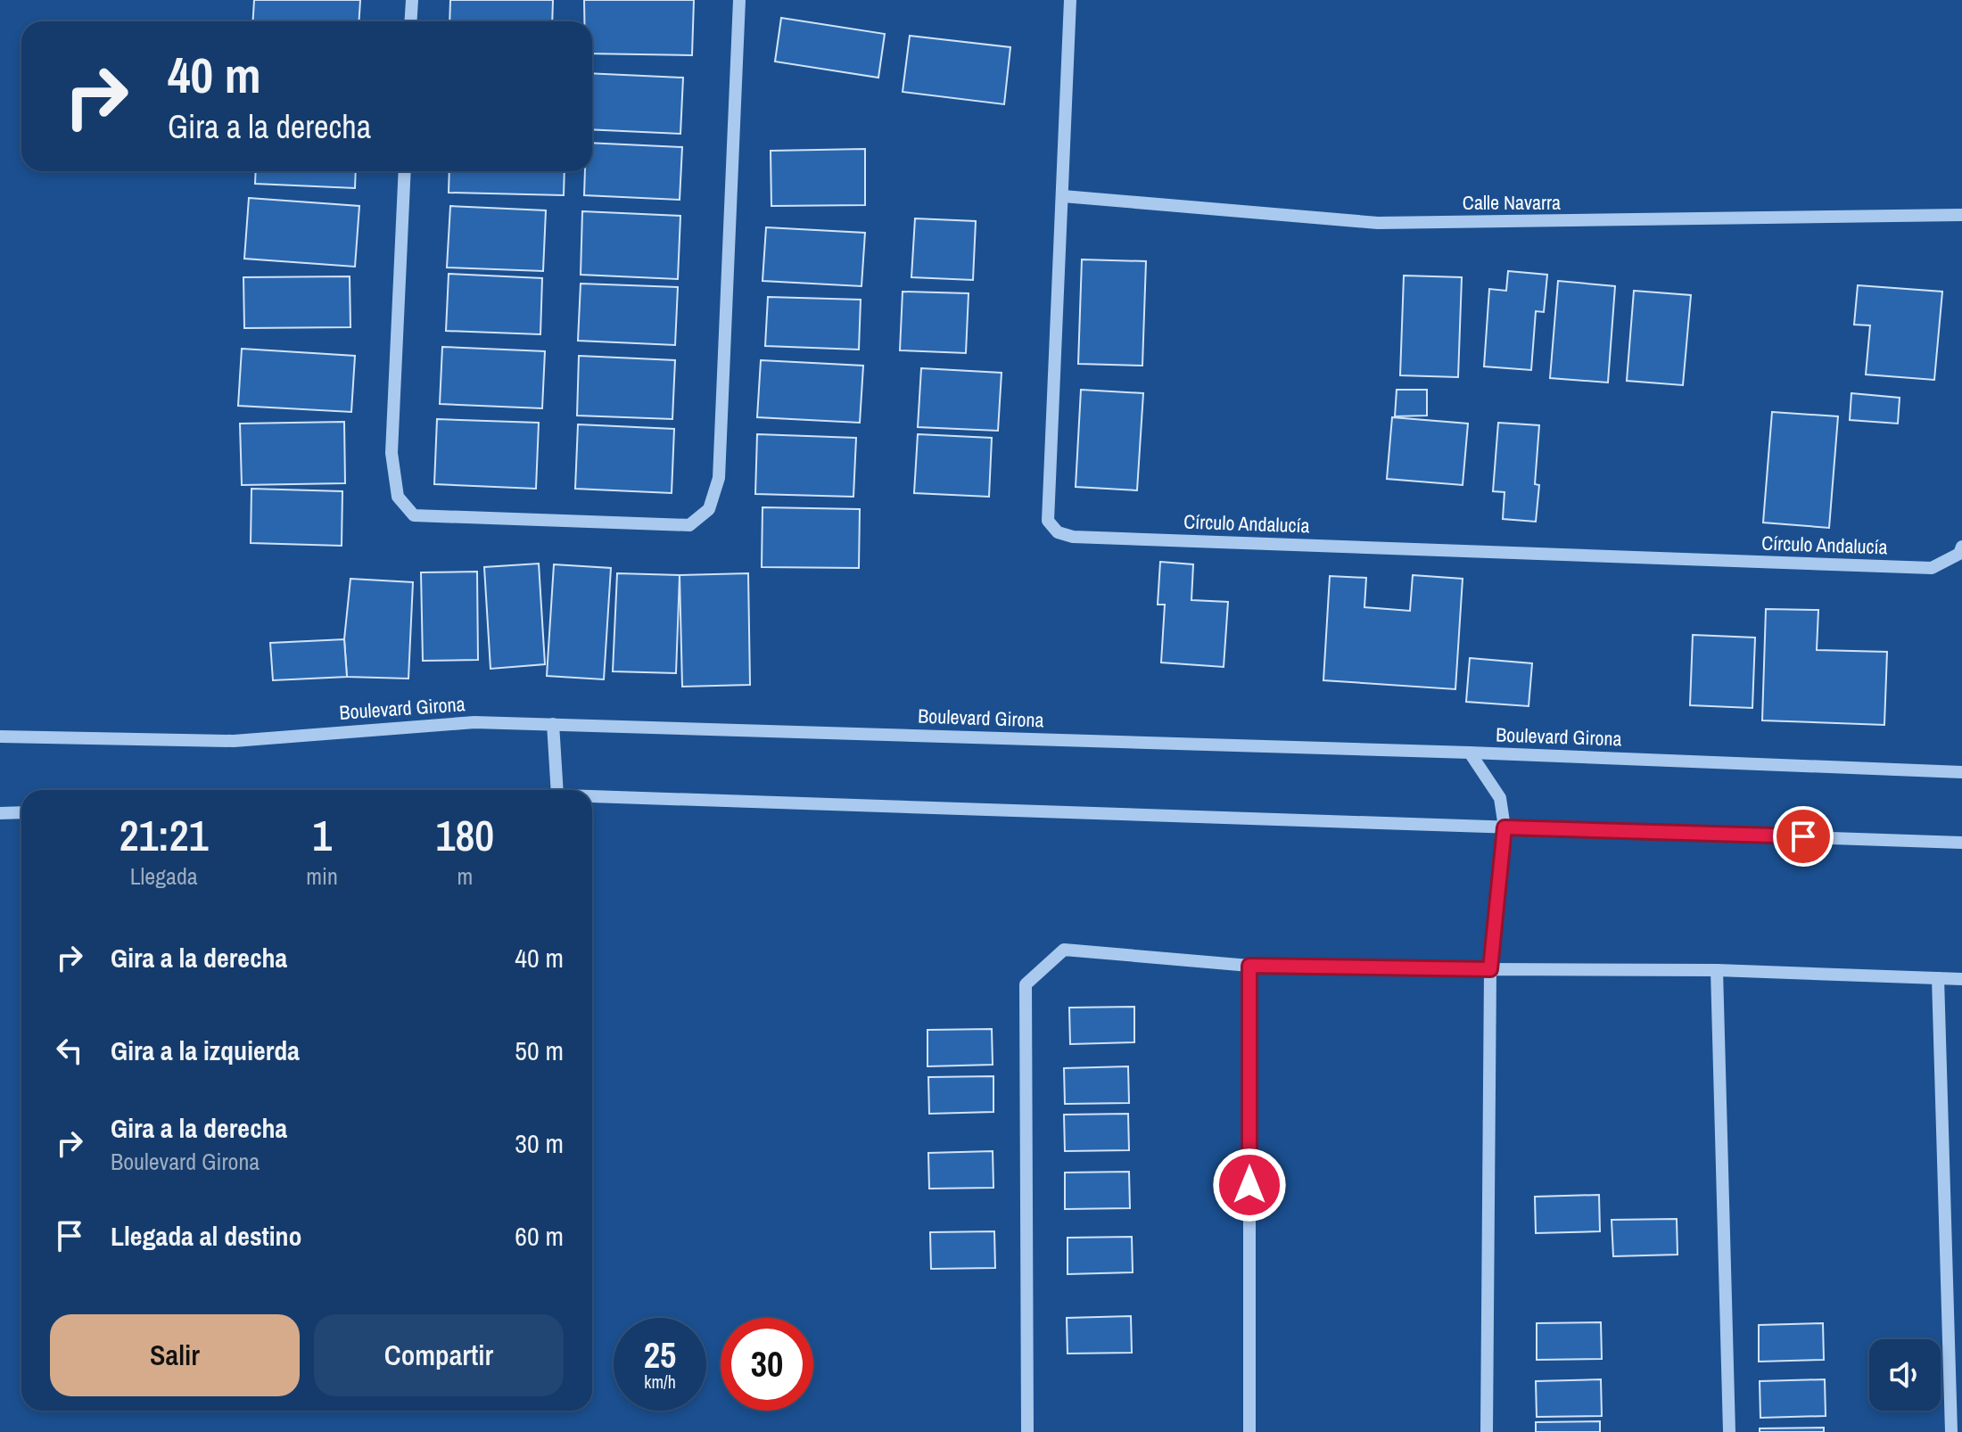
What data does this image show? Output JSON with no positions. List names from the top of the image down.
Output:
{
  "streets": {
    "street": ["Calle Navarra", "Círculo Andalucía", "Boulevard Girona"]
  },
  "crossings": [
    ["Calle Navarra", "Círculo Andalucía"]
  ],
  "page": {
    "turn": ["40 m", "Gira a la derecha"],
    "eta": [
      "21:21",
      "Llegada",
      "1",
      "min",
      "180",
      "m"
    ],
    "list": [
      {
        "name": "Gira a la derecha",
        "value": "40 m"
      },
      {
        "name": "Gira a la izquierda",
        "value": "50 m"
      },
      {
        "name": "Gira a la derecha",
        "note": "Boulevard Girona",
        "value": "30 m"
      },
      {
        "name": "Llegada al destino",
        "value": "60 m"
      }
    ],
    "buttons": ["Salir", "Compartir"],
    "speed": "25 km/h",
    "limit": "30"
  }
}
